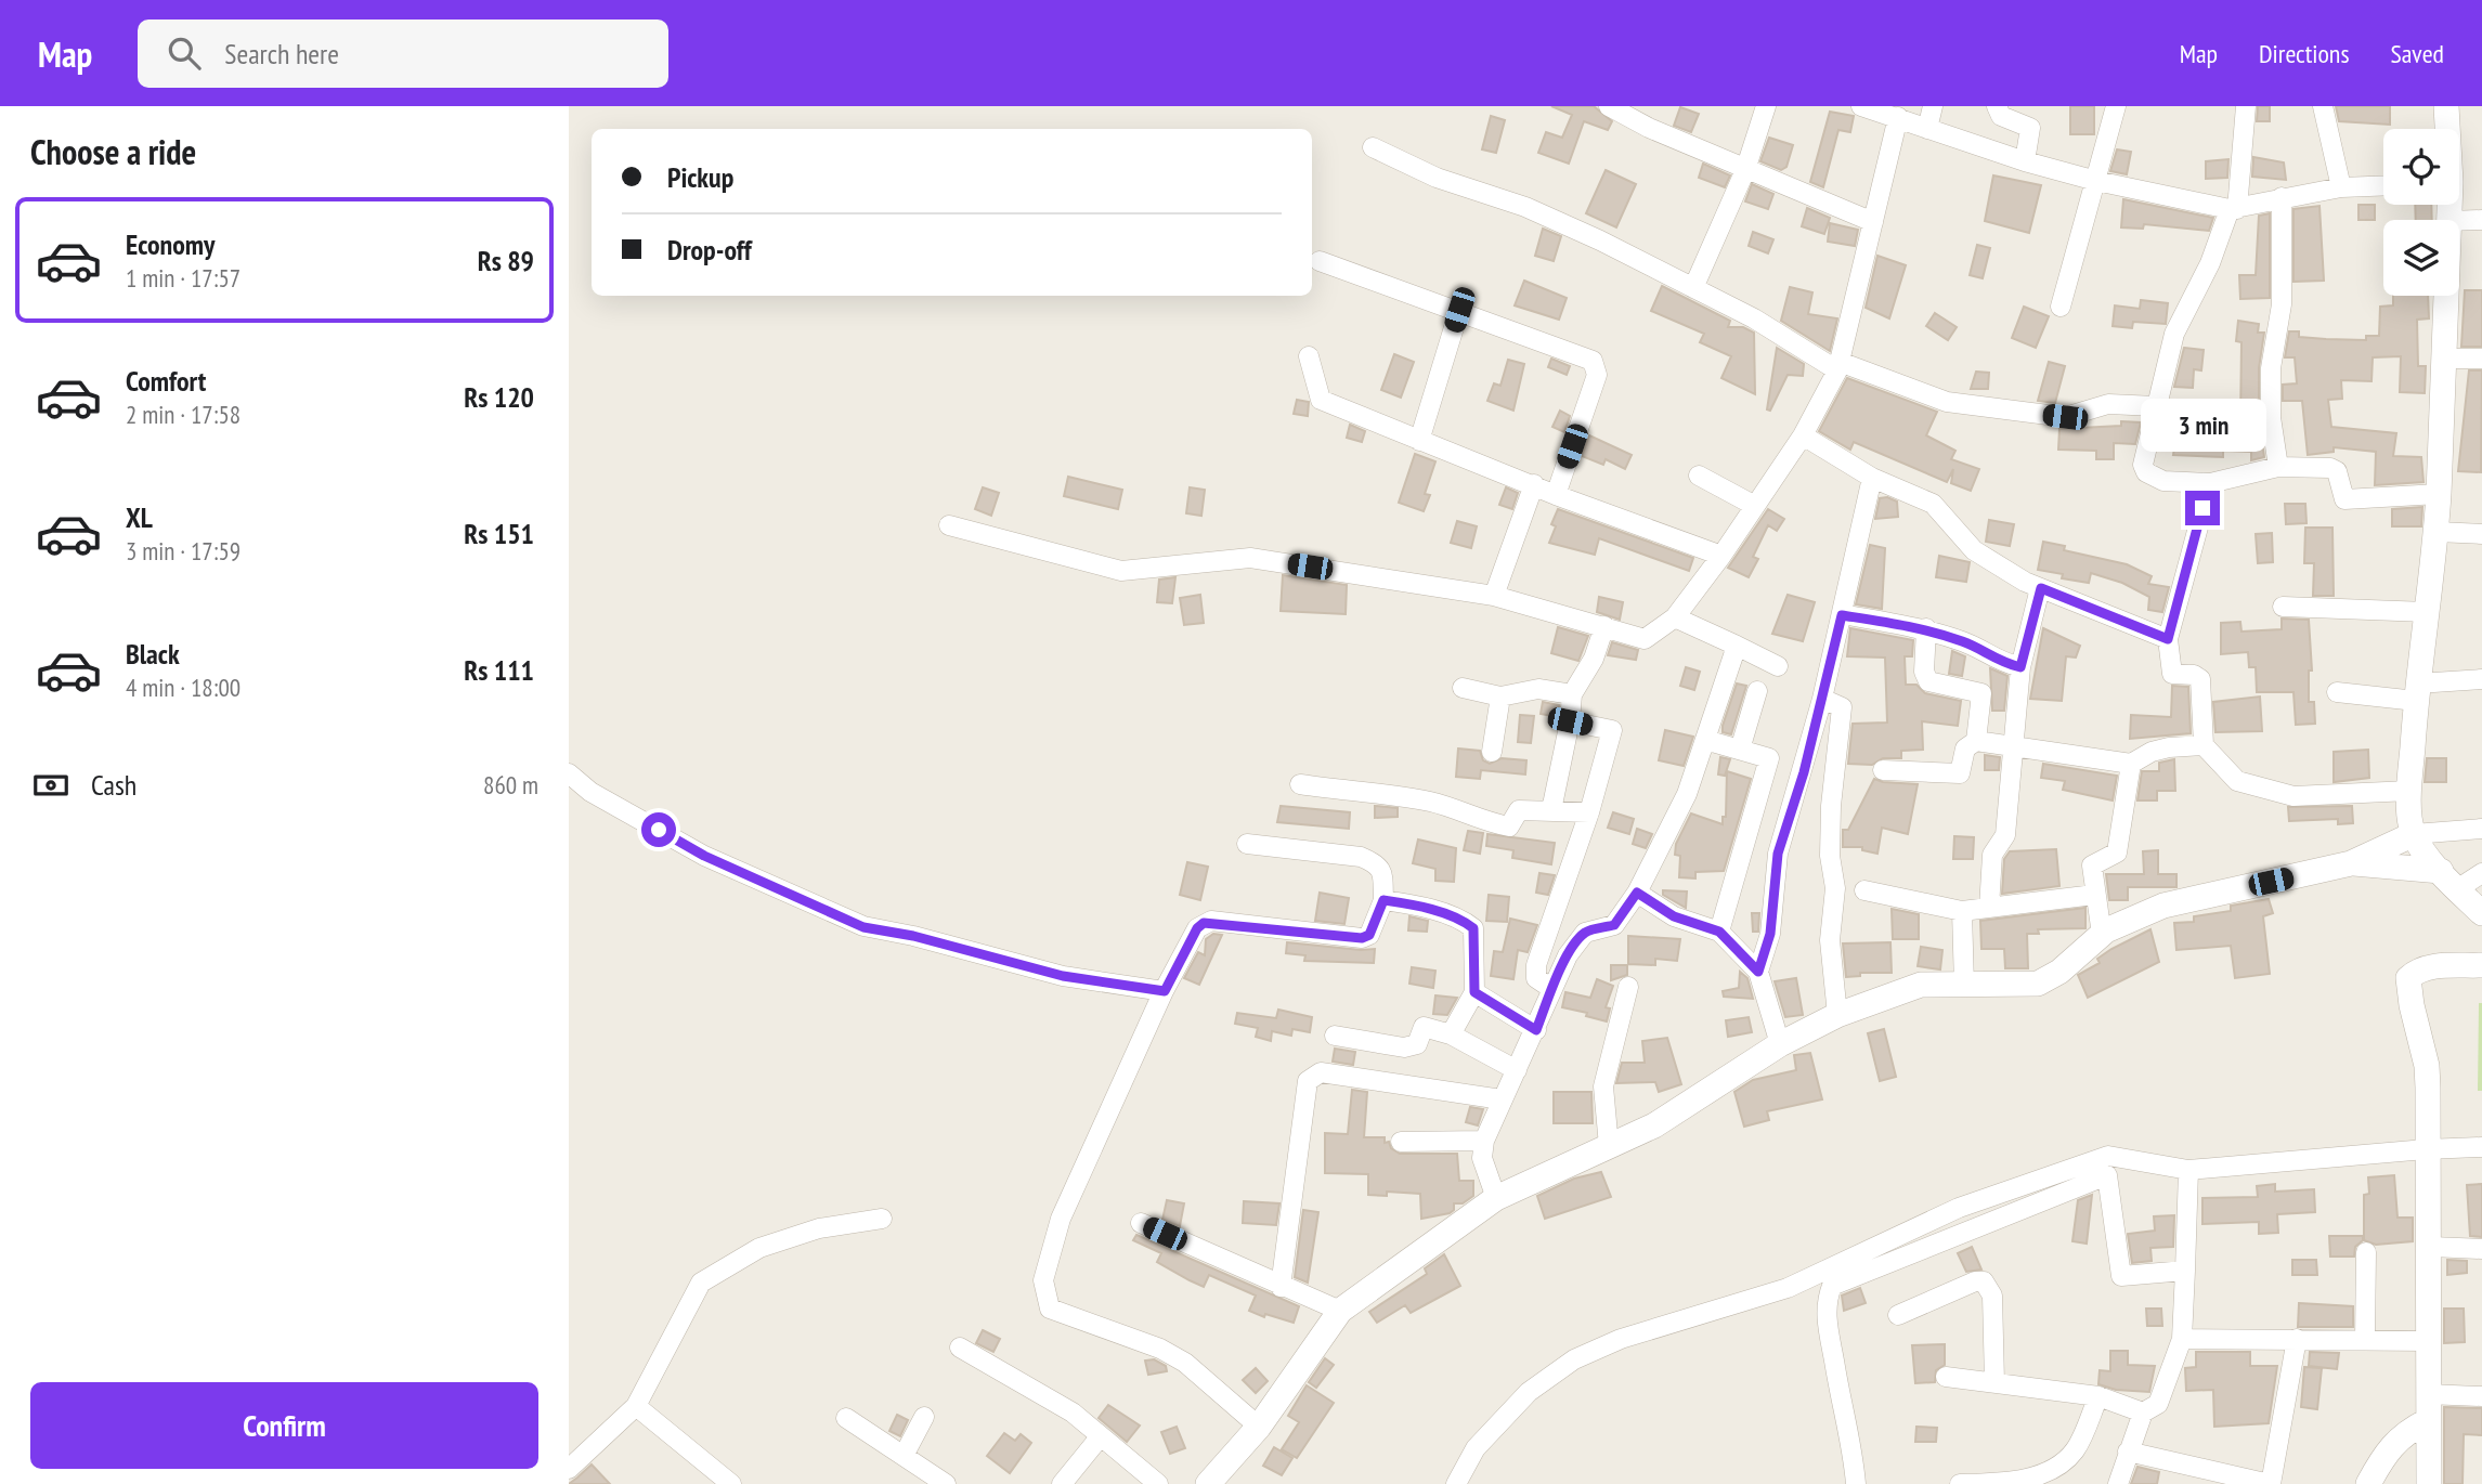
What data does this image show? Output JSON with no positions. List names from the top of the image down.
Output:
{
  "page": {
    "header": "Map",
    "search": "Search here",
    "nav": ["Map", "Directions", "Saved"],
    "heading": "Choose a ride",
    "banner": ["Pickup", "Drop-off"],
    "list": [
      {
        "name": "Economy",
        "note": "1 min · 17:57",
        "value": "Rs 89"
      },
      {
        "name": "Comfort",
        "note": "2 min · 17:58",
        "value": "Rs 120"
      },
      {
        "name": "XL",
        "note": "3 min · 17:59",
        "value": "Rs 151"
      },
      {
        "name": "Black",
        "note": "4 min · 18:00",
        "value": "Rs 111"
      }
    ],
    "bubble": "3 min",
    "pay": ["Cash", "860 m"],
    "buttons": "Confirm"
  }
}
